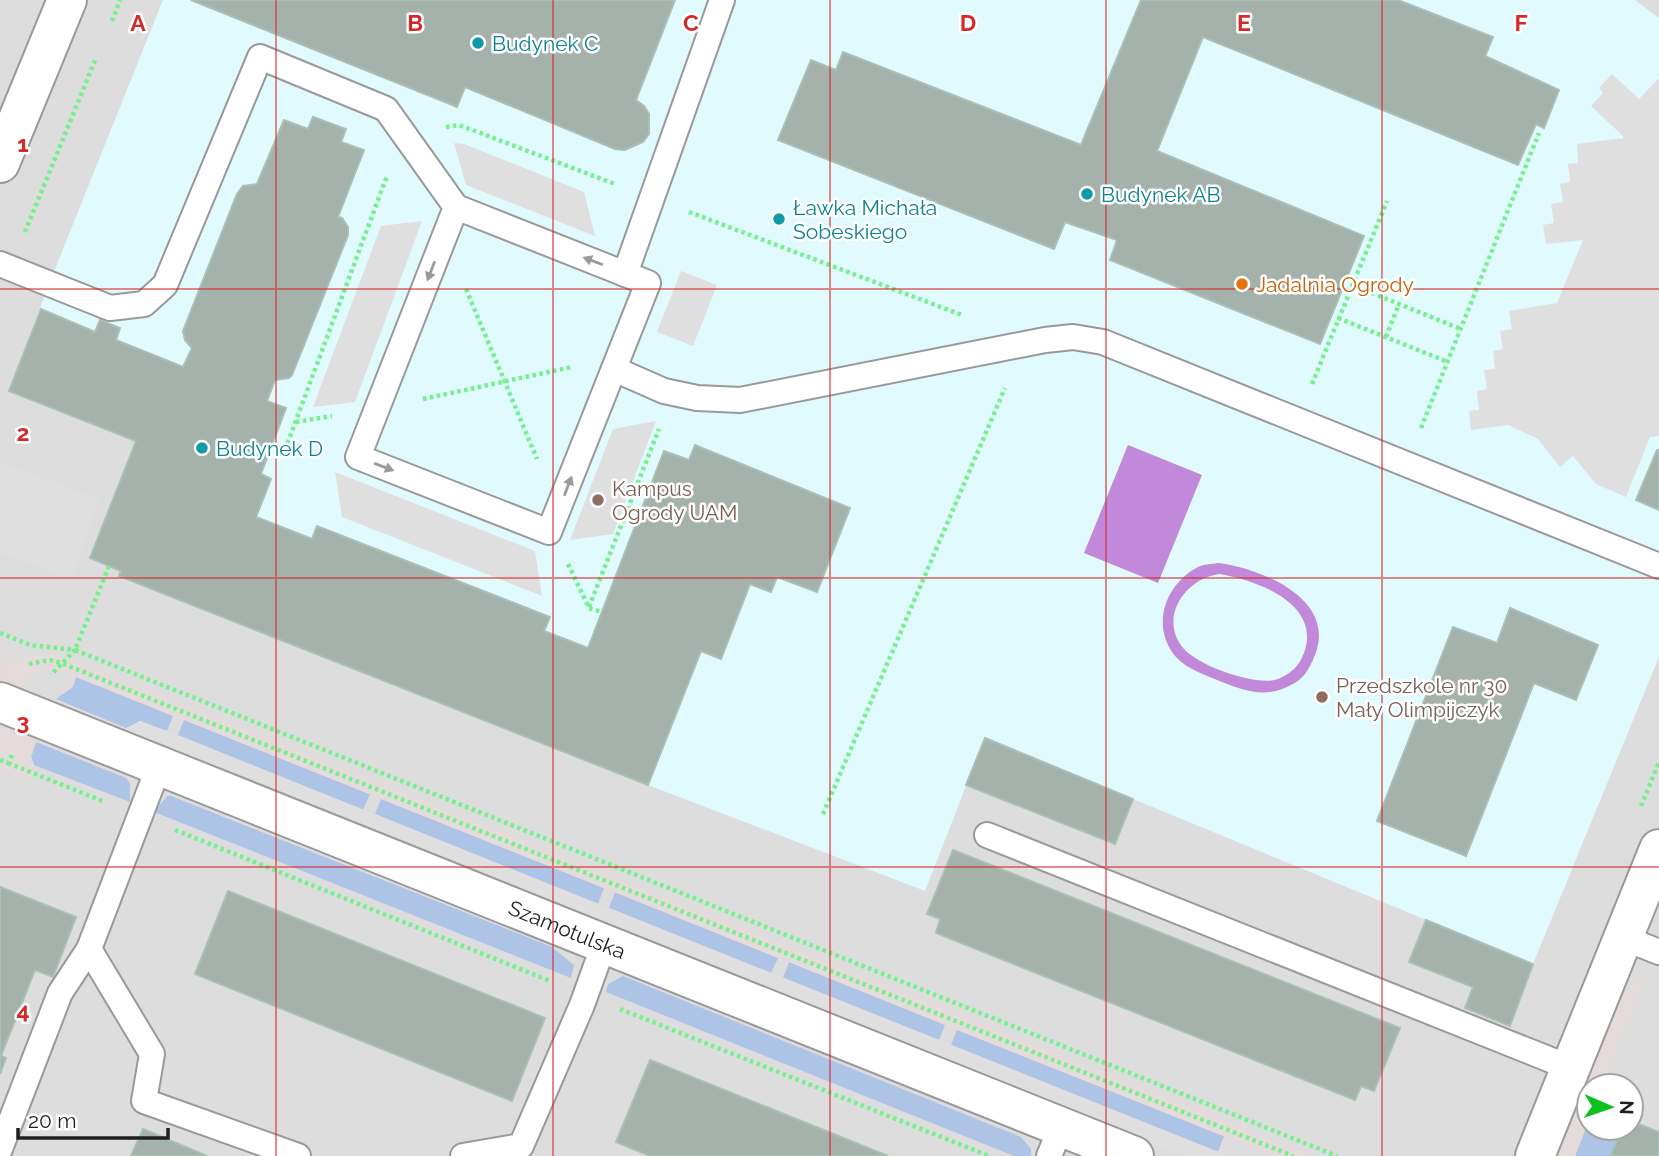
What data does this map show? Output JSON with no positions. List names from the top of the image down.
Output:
{
  "streets": {
    "street": ["Szamotulska"]
  },
  "places": [
    "Budynek C",
    "Budynek AB",
    "Ławka Michała Sobeskiego",
    "Jadalnia Ogrody",
    "Budynek D",
    "Kampus Ogrody UAM",
    "Przedszkole nr 30 Mały Olimpijczyk"
  ],
  "scale_bar": "20 m",
  "north": "right",
  "grid": {
    "columns": [
      "A",
      "B",
      "C",
      "D",
      "E",
      "F"
    ],
    "rows": [
      "1",
      "2",
      "3",
      "4"
    ]
  }
}
